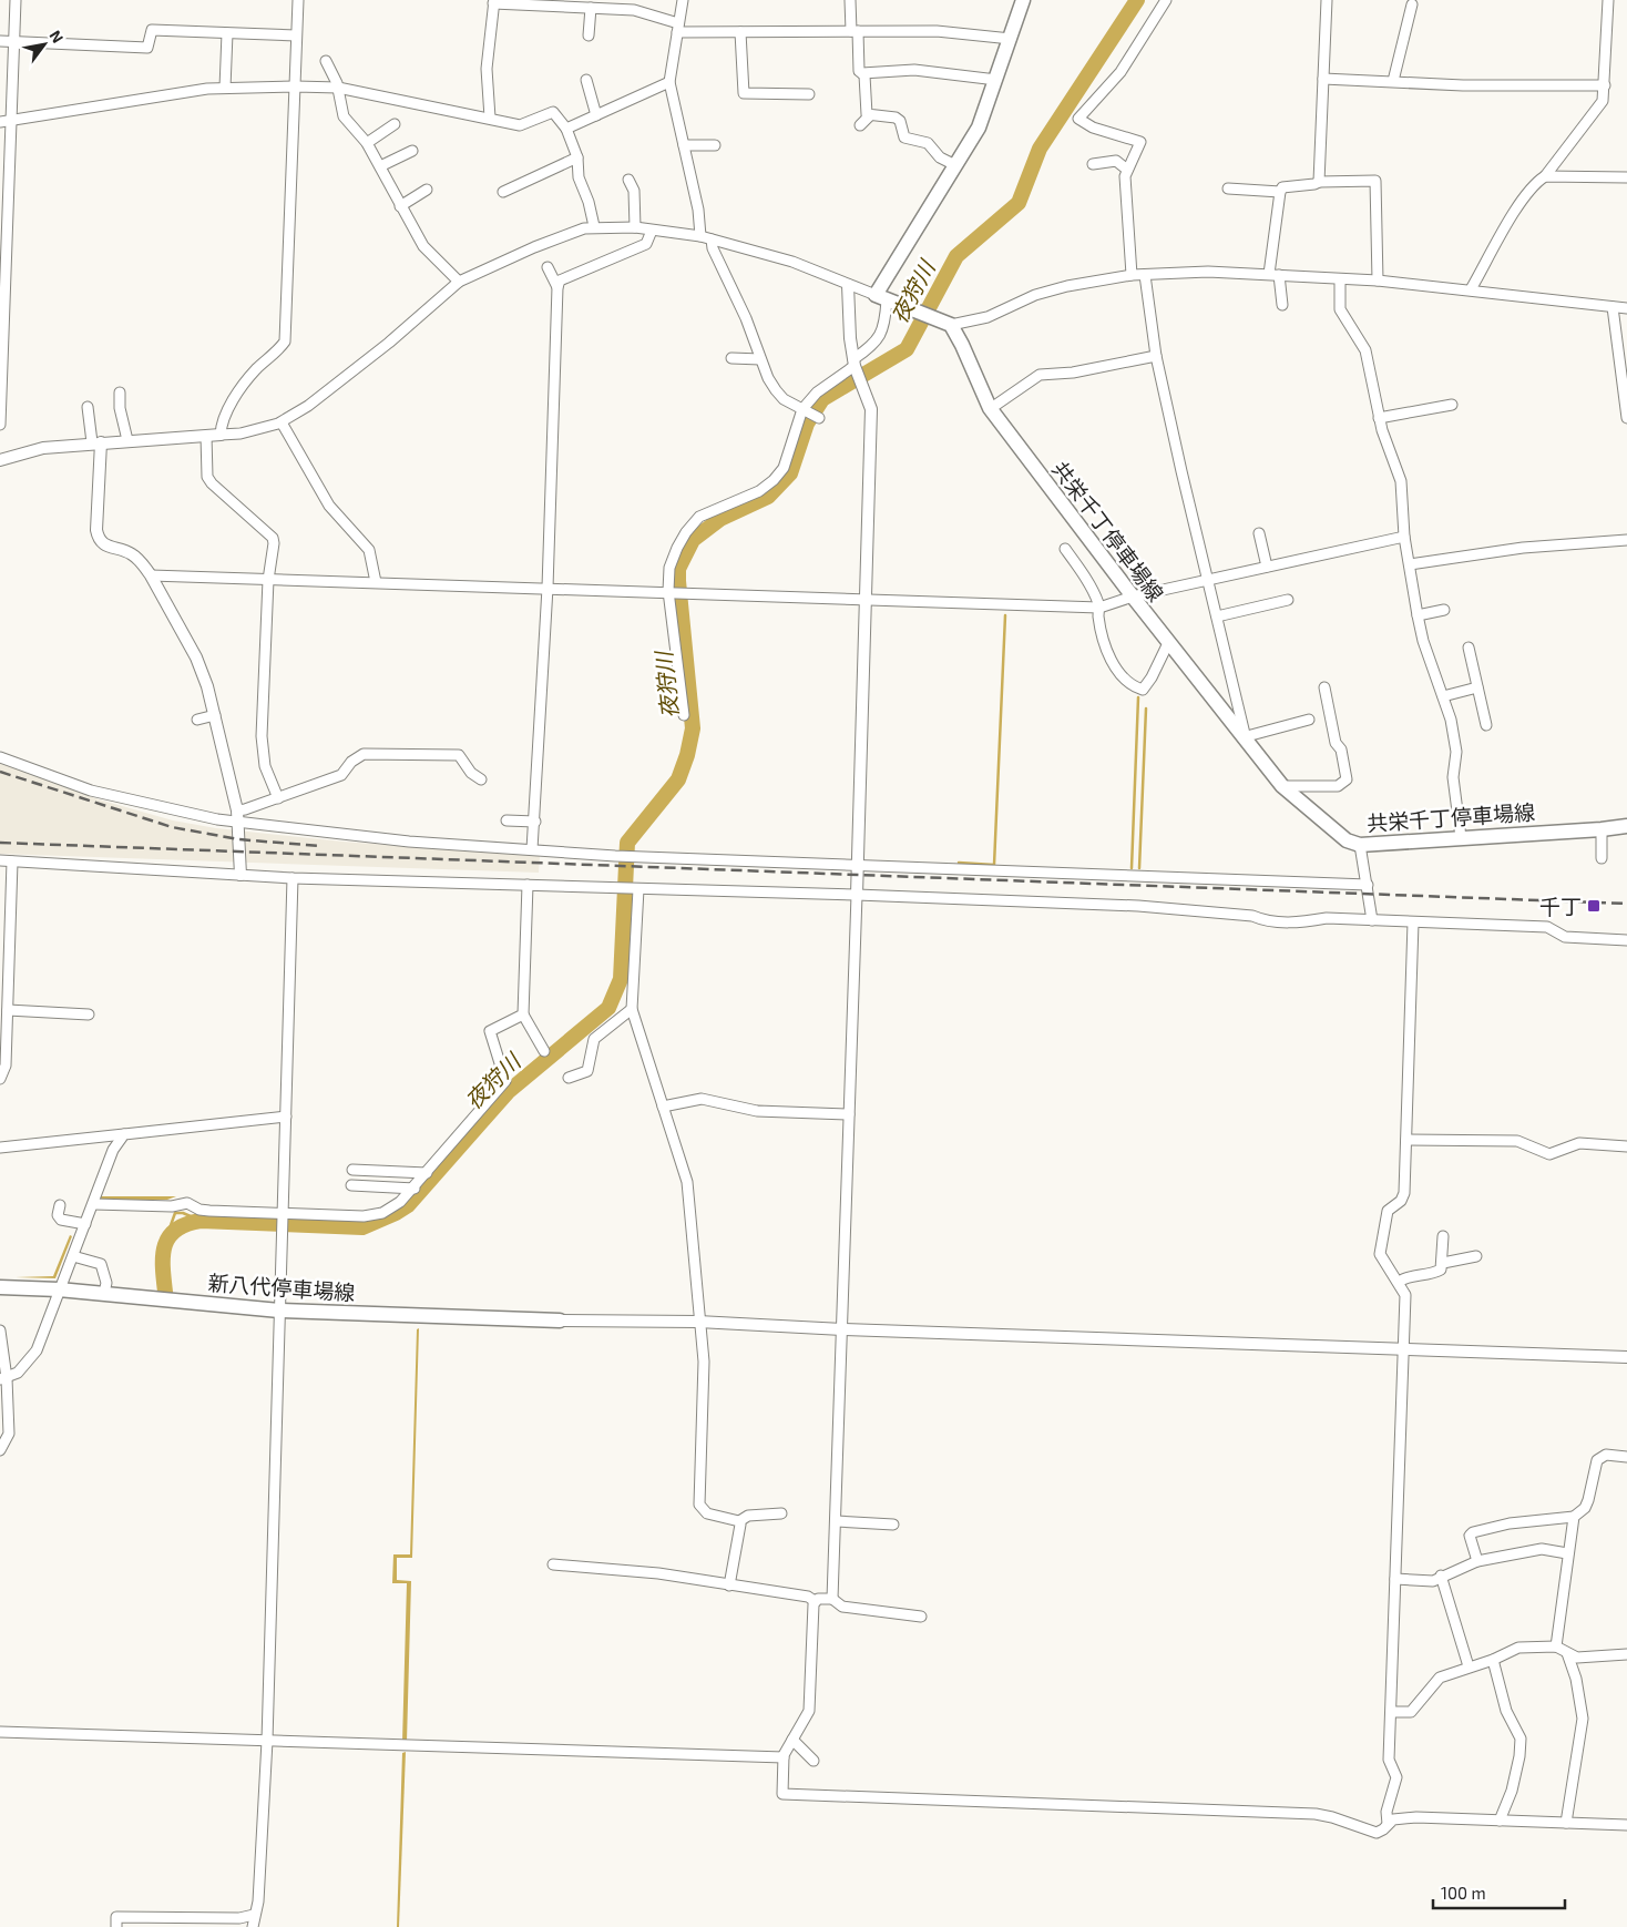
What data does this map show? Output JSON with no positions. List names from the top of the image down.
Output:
{
  "streets": {
    "main road": ["共栄千丁停車場線", "新八代停車場線"]
  },
  "water": ["夜狩川"],
  "places": {
    "transit": ["千丁"]
  },
  "scale_bar": "100 m",
  "north": "top right"
}
